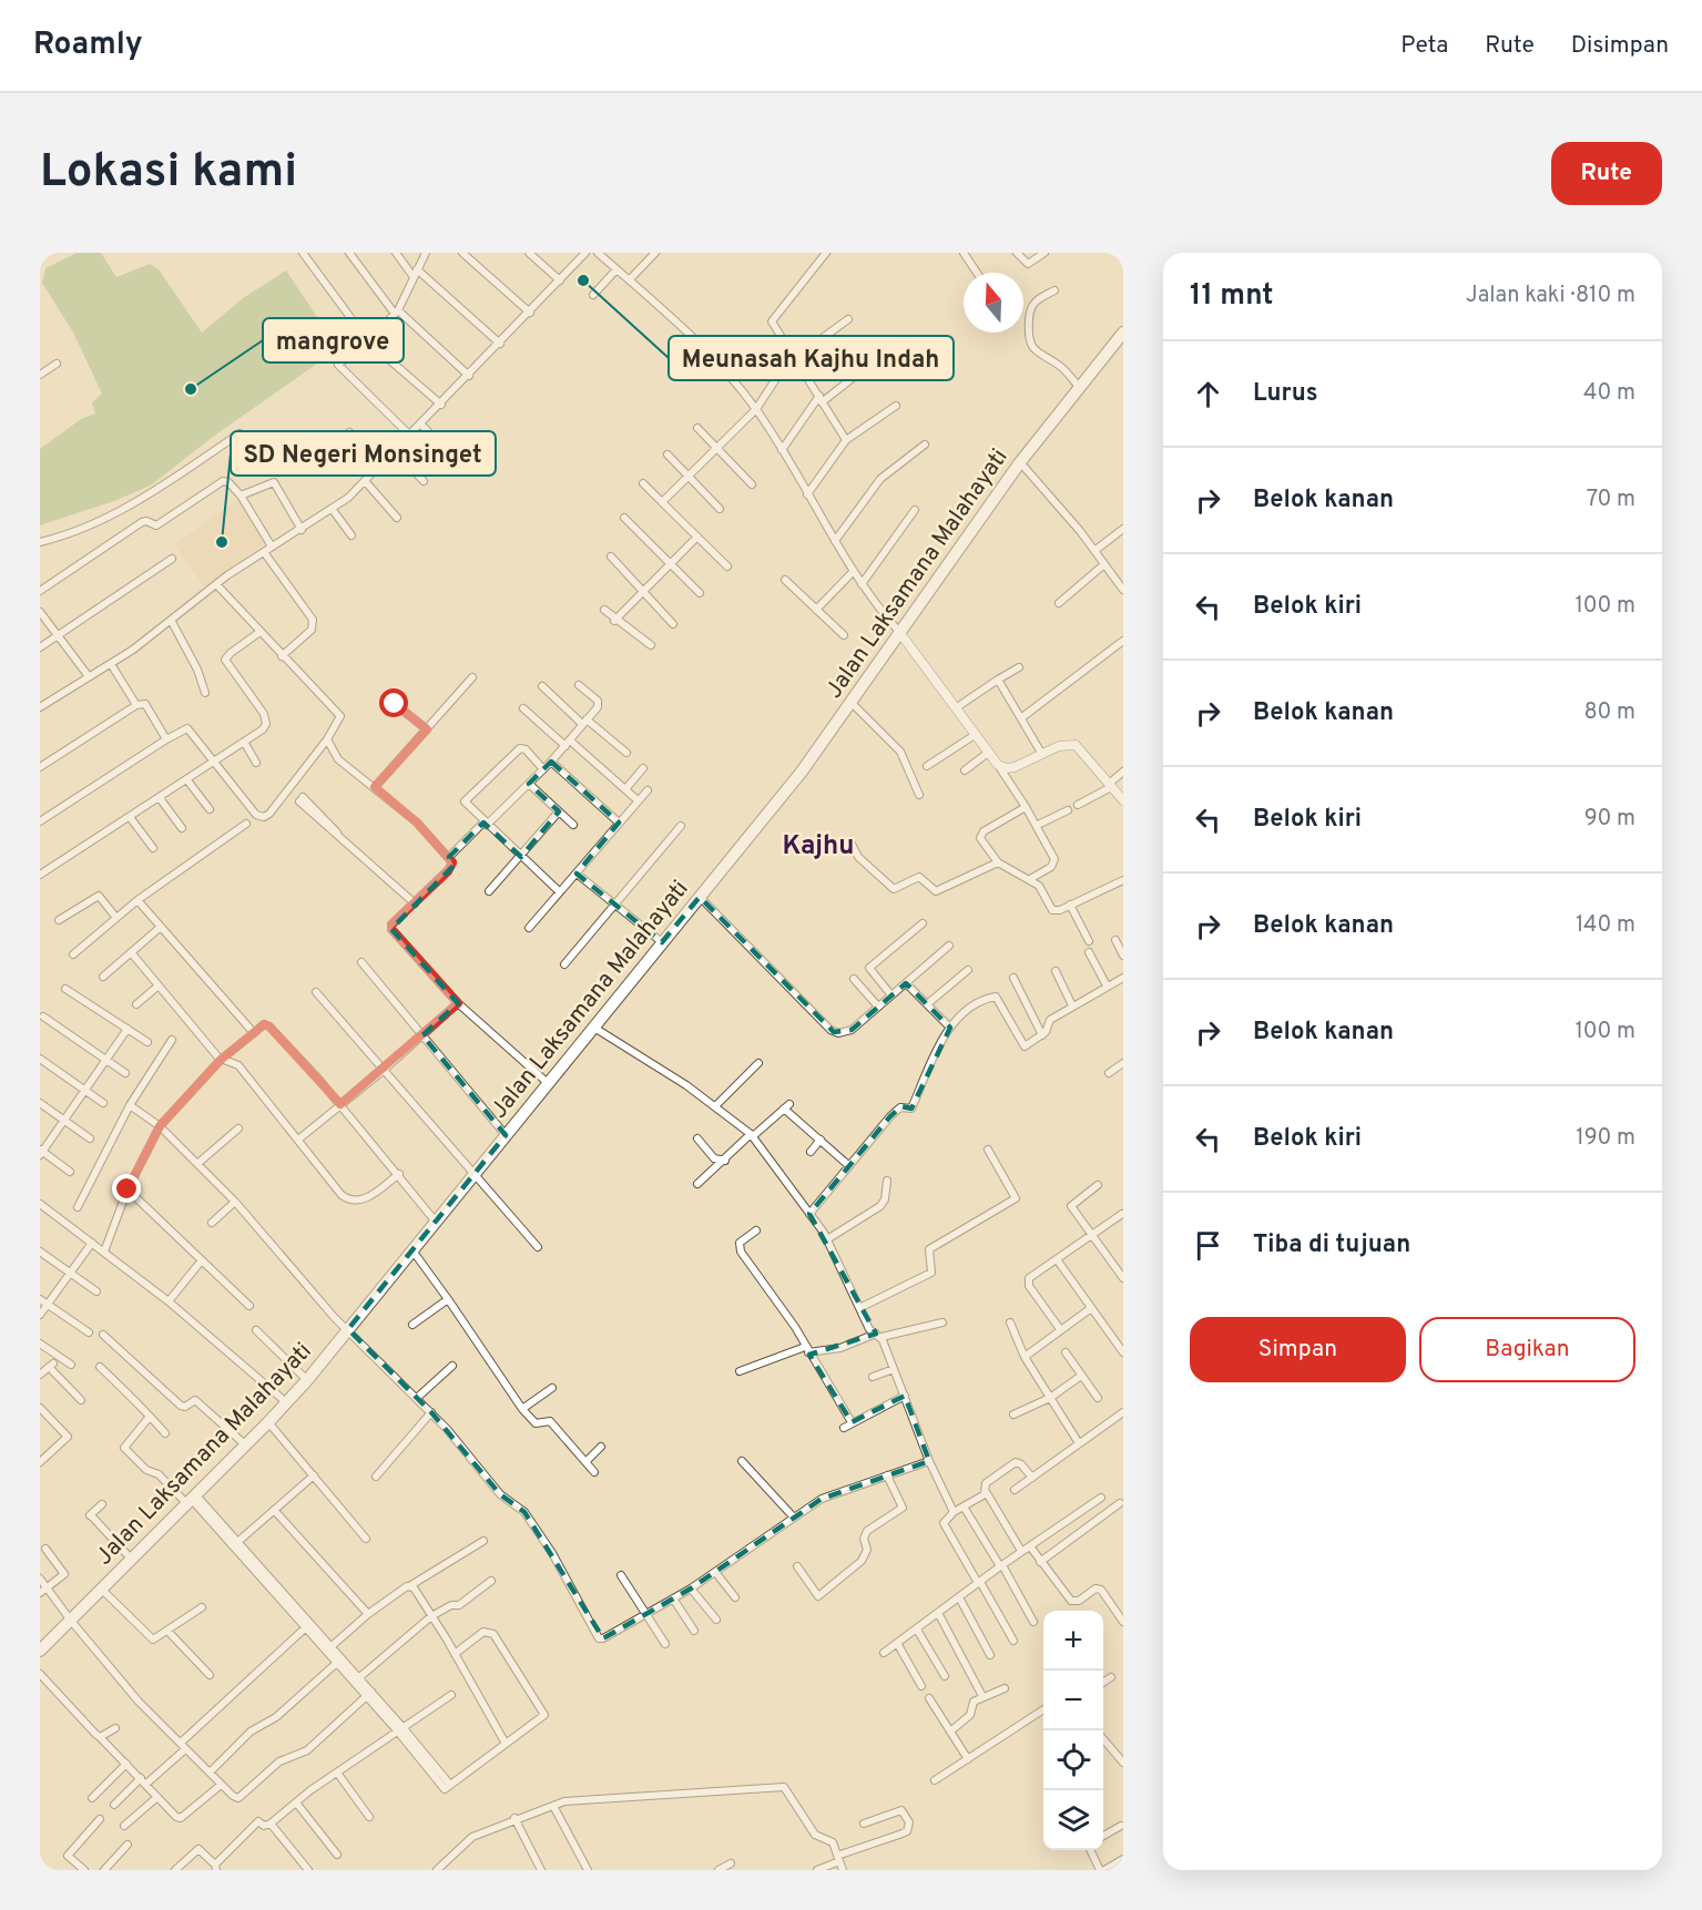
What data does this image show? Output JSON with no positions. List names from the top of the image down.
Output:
{
  "streets": {
    "highway": ["Jalan Laksamana Malahayati"]
  },
  "districts": ["Kajhu"],
  "places": ["Meunasah Kajhu Indah", "mangrove", "SD Negeri Monsinget"],
  "north": "top",
  "page": {
    "header": "Roamly",
    "nav": ["Peta", "Rute", "Disimpan"],
    "buttons": [
      "Rute",
      ["Simpan", "Bagikan"]
    ],
    "title": "Lokasi kami",
    "heading": ["11 mnt", "Jalan kaki · 810 m"],
    "list": [
      ["Lurus", "40 m"],
      ["Belok kanan", "70 m"],
      ["Belok kiri", "100 m"],
      ["Belok kanan", "80 m"],
      ["Belok kiri", "90 m"],
      ["Belok kanan", "140 m"],
      ["Belok kanan", "100 m"],
      ["Belok kiri", "190 m"],
      "Tiba di tujuan"
    ],
    "map_buttons": ["+", "−"]
  }
}
